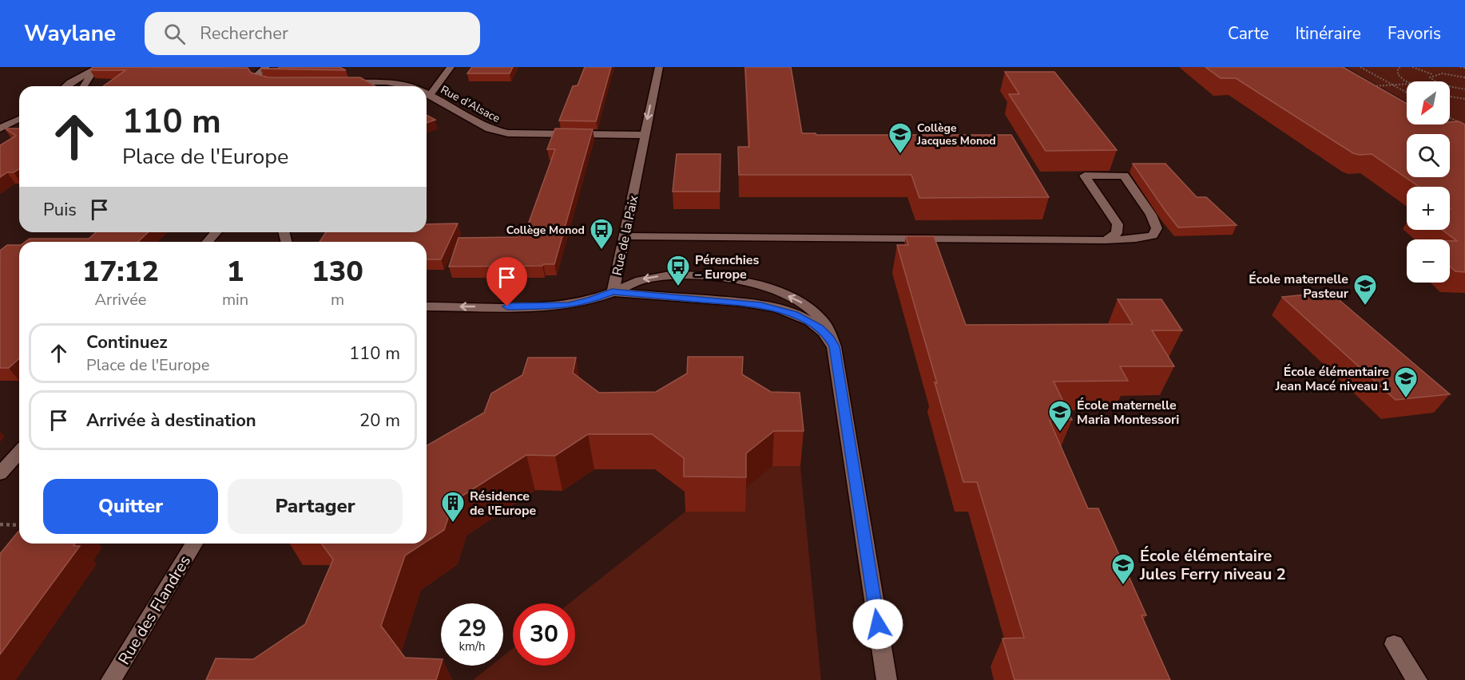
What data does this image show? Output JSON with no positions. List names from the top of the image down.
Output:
{
  "streets": {
    "street": ["Rue d'Alsace", "Rue de la Paix", "Rue des Flandres"]
  },
  "crossings": [
    ["Rue d'Alsace", "Rue de la Paix"]
  ],
  "places": {
    "school or university": [
      "Collège Jacques Monod",
      "École maternelle Pasteur",
      "École élémentaire Jean Macé niveau 1",
      "École maternelle Maria Montessori",
      "École élémentaire Jules Ferry niveau 2"
    ],
    "bus stop": ["Collège Monod", "Pérenchies – Europe"],
    "building": ["Résidence de l'Europe"]
  },
  "north": "bottom left",
  "page": {
    "header": "Waylane",
    "search": "Rechercher",
    "nav": ["Carte", "Itinéraire", "Favoris"],
    "map_buttons": ["+", "−"],
    "turn": ["110 m", "Place de l'Europe"],
    "then": "Puis",
    "eta": [
      "17:12",
      "Arrivée",
      "1",
      "min",
      "130",
      "m"
    ],
    "list": [
      {
        "name": "Continuez",
        "note": "Place de l'Europe",
        "value": "110 m"
      },
      {
        "name": "Arrivée à destination",
        "value": "20 m"
      }
    ],
    "buttons": ["Quitter", "Partager"],
    "speed": "29 km/h",
    "limit": "30"
  }
}
